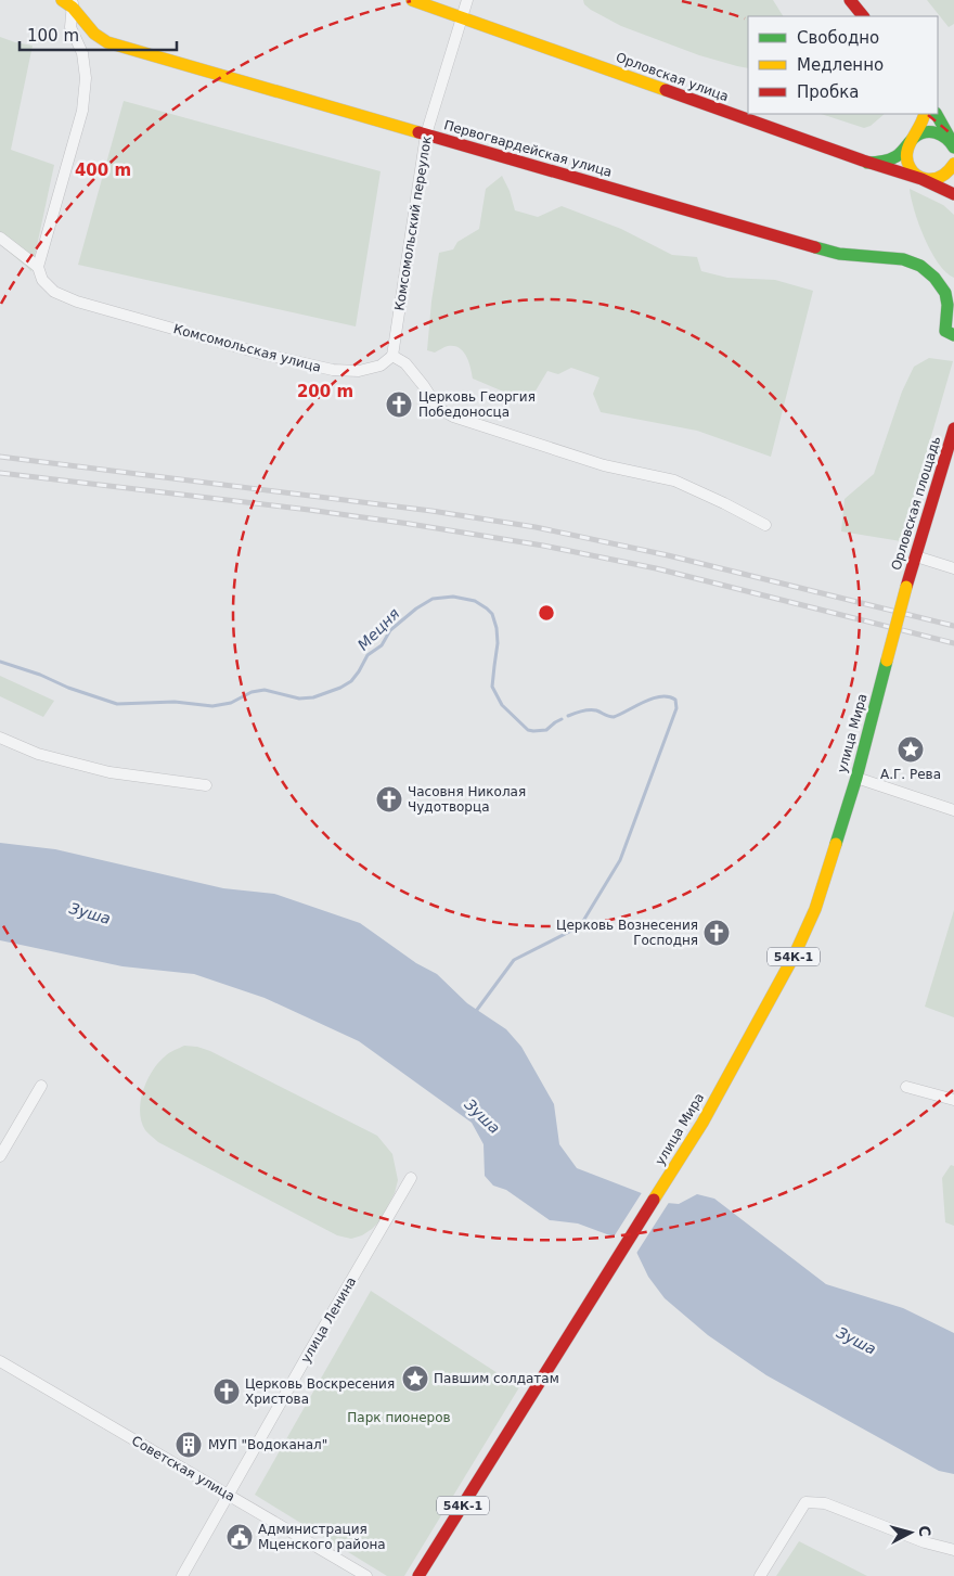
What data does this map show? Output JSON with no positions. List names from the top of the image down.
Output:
{
  "streets": {
    "main road": [
      "Орловская улица",
      "Первогвардейская улица",
      "Орловская площадь",
      "улица Мира",
      "54К-1"
    ],
    "street": [
      "Комсомольский переулок",
      "Комсомольская улица",
      "улица Ленина",
      "Советская улица"
    ]
  },
  "crossings": [
    ["Орловская улица", "Комсомольский переулок"],
    ["Первогвардейская улица", "Комсомольский переулок"],
    ["Комсомольский переулок", "Комсомольская улица"],
    ["Орловская площадь", "улица Мира"],
    ["улица Ленина", "Советская улица"]
  ],
  "water": ["Мецня", "Зуша"],
  "parks": ["Парк пионеров"],
  "places": {
    "church": [
      "Церковь Георгия Победоносца",
      "Часовня Николая Чудотворца",
      "Церковь Вознесения Господня",
      "Церковь Воскресения Христова"
    ],
    "place": ["А.Г. Рева", "Павшим солдатам"],
    "building": ["МУП \"Водоканал\""],
    "public building": ["Администрация Мценского района"]
  },
  "legend": ["Свободно", "Медленно", "Пробка"],
  "scale_bar": "100 m",
  "north": "right",
  "rings": ["400 m", "200 m"]
}
